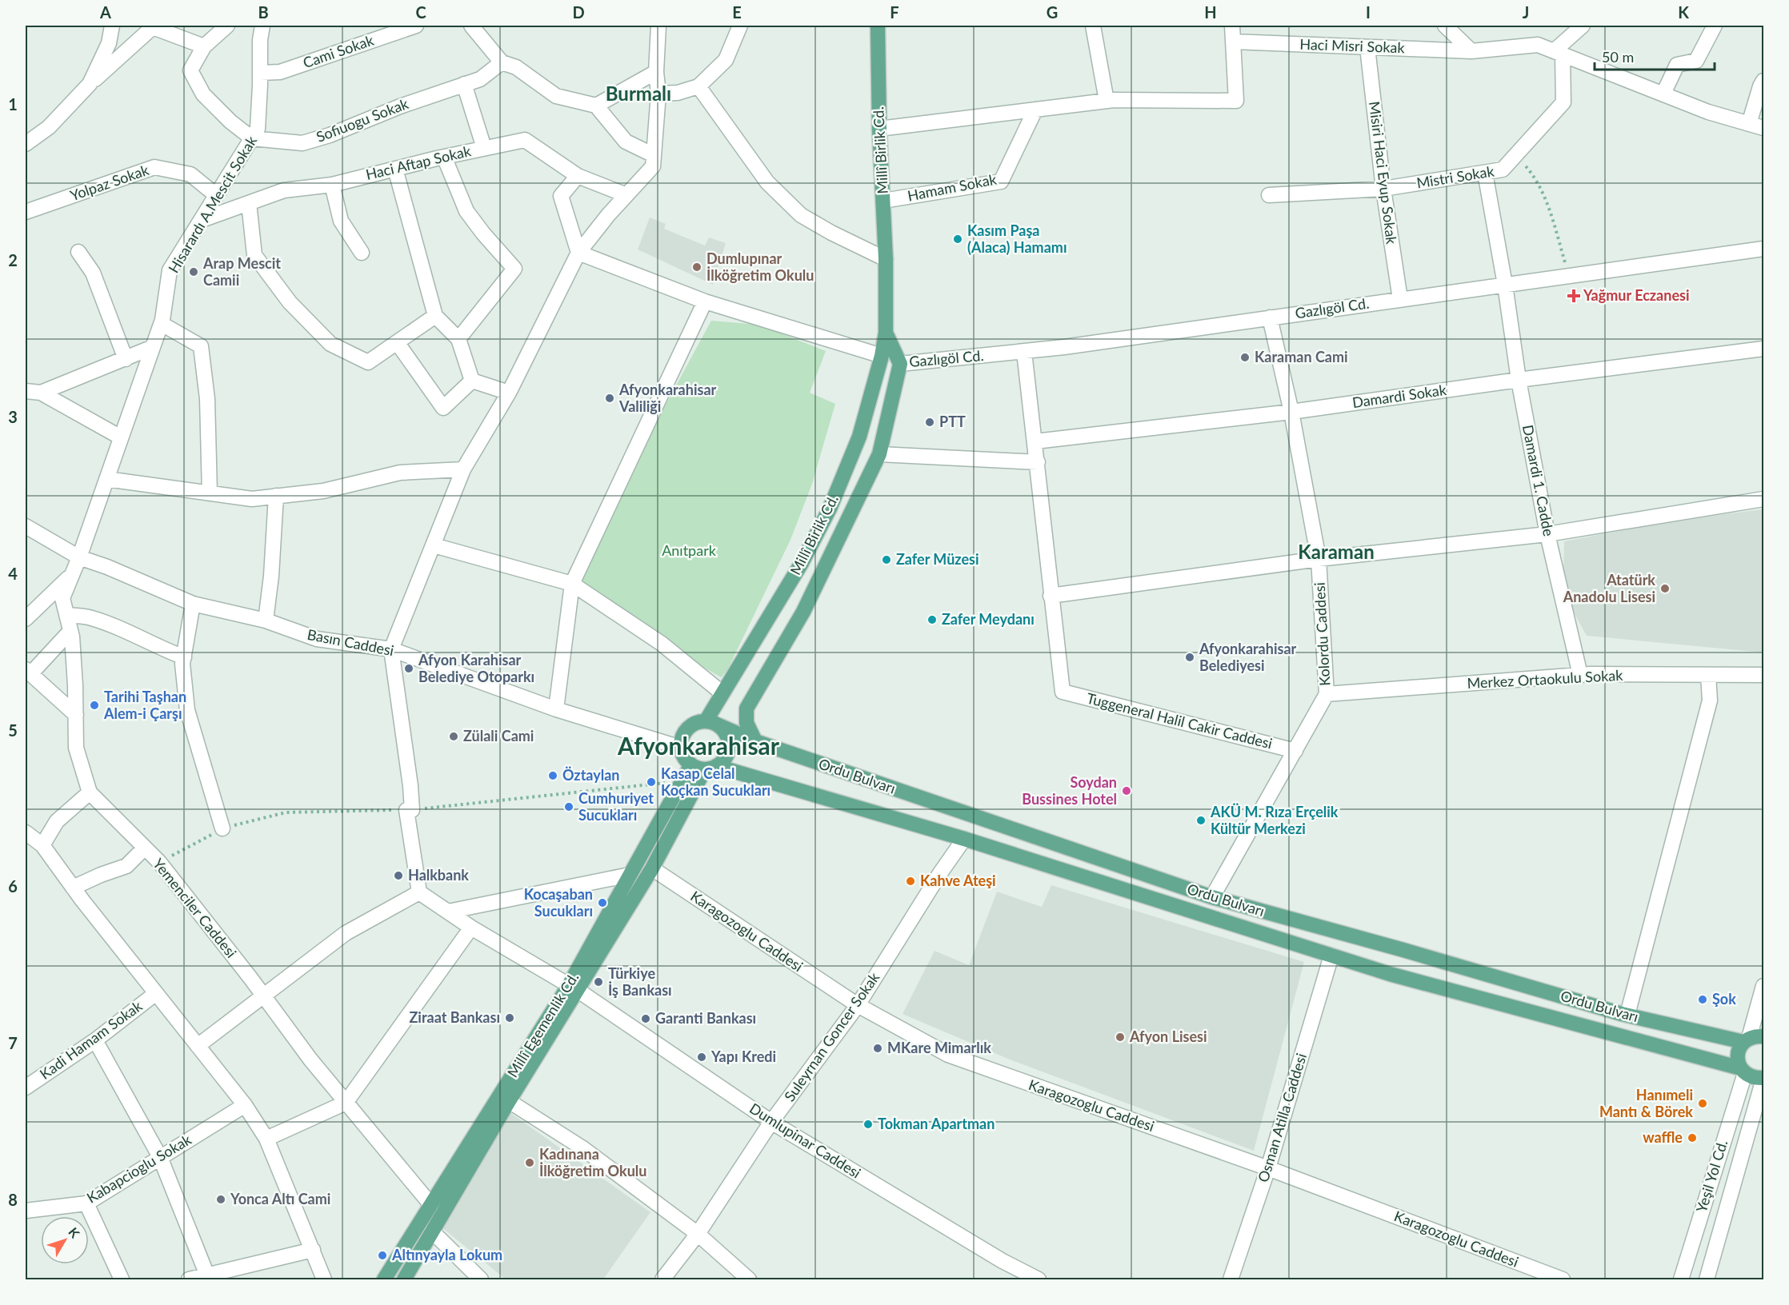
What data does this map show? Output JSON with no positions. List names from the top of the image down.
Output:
{
  "streets": {
    "main road": ["Millî Birlik Cd.", "Ordu Bulvarı", "Millî Egemenlik Cd."],
    "street": [
      "Haci Misri Sokak",
      "Cami Sokak",
      "Sofiuogu Sokak",
      "Haci Aftap Sokak",
      "Misiri Haci Eyup Sokak",
      "Mistri Sokak",
      "Yolpaz Sokak",
      "Hamam Sokak",
      "Hisarardı A.Mescit Sokak",
      "Gazlıgöl Cd.",
      "Damardi Sokak",
      "Damardi 1. Cadde",
      "Kolordu Caddesi",
      "Basın Caddesi",
      "Merkez Ortaokulu Sokak",
      "Tuggeneral Halil Cakir Caddesi",
      "Yemenciler Caddesi",
      "Karagozoglu Caddesi",
      "Suleyrnan Goncer Sokak",
      "Kadi Hamam Sokak",
      "Osman Atilla Caddesi",
      "Dumlupinar Caddesi",
      "Kabapcioglu Sokak",
      "Yeşil Yol Cd."
    ]
  },
  "crossings": [
    ["Haci Misri Sokak", "Misiri Haci Eyup Sokak"],
    ["Haci Misri Sokak", "Mistri Sokak"],
    ["Cami Sokak", "Hisarardı A.Mescit Sokak"],
    ["Sofiuogu Sokak", "Hisarardı A.Mescit Sokak"],
    ["Millî Birlik Cd.", "Hamam Sokak"],
    ["Millî Birlik Cd.", "Gazlıgöl Cd."],
    ["Millî Birlik Cd.", "Basın Caddesi"],
    ["Millî Birlik Cd.", "Ordu Bulvarı"],
    ["Millî Birlik Cd.", "Millî Egemenlik Cd."],
    ["Haci Aftap Sokak", "Hisarardı A.Mescit Sokak"],
    ["Misiri Haci Eyup Sokak", "Mistri Sokak"],
    ["Misiri Haci Eyup Sokak", "Gazlıgöl Cd."],
    ["Mistri Sokak", "Damardi 1. Cadde"],
    ["Yolpaz Sokak", "Hisarardı A.Mescit Sokak"],
    ["Hisarardı A.Mescit Sokak", "Basın Caddesi"],
    ["Hisarardı A.Mescit Sokak", "Yemenciler Caddesi"],
    ["Gazlıgöl Cd.", "Damardi 1. Cadde"],
    ["Gazlıgöl Cd.", "Kolordu Caddesi"],
    ["Damardi Sokak", "Damardi 1. Cadde"],
    ["Damardi Sokak", "Kolordu Caddesi"],
    ["Damardi 1. Cadde", "Merkez Ortaokulu Sokak"],
    ["Kolordu Caddesi", "Merkez Ortaokulu Sokak"],
    ["Kolordu Caddesi", "Tuggeneral Halil Cakir Caddesi"],
    ["Kolordu Caddesi", "Ordu Bulvarı"],
    ["Basın Caddesi", "Ordu Bulvarı"],
    ["Basın Caddesi", "Yemenciler Caddesi"],
    ["Basın Caddesi", "Millî Egemenlik Cd."],
    ["Ordu Bulvarı", "Millî Egemenlik Cd."],
    ["Ordu Bulvarı", "Suleyrnan Goncer Sokak"],
    ["Ordu Bulvarı", "Osman Atilla Caddesi"],
    ["Ordu Bulvarı", "Yeşil Yol Cd."],
    ["Yemenciler Caddesi", "Millî Egemenlik Cd."],
    ["Karagozoglu Caddesi", "Millî Egemenlik Cd."],
    ["Karagozoglu Caddesi", "Suleyrnan Goncer Sokak"],
    ["Karagozoglu Caddesi", "Osman Atilla Caddesi"],
    ["Millî Egemenlik Cd.", "Dumlupinar Caddesi"],
    ["Suleyrnan Goncer Sokak", "Dumlupinar Caddesi"]
  ],
  "districts": ["Burmalı", "Karaman", "Afyonkarahisar"],
  "parks": ["Anıtpark"],
  "places": {
    "other": [
      "Kasım Paşa (Alaca) Hamamı",
      "Dumlupınar İlköğretim Okulu",
      "Arap Mescit Camii",
      "Karaman Cami",
      "Afyonkarahisar Valiliği",
      "PTT",
      "Zafer Müzesi",
      "Atatürk Anadolu Lisesi",
      "Zafer Meydanı",
      "Afyonkarahisar Belediyesi",
      "Afyon Karahisar Belediye Otoparkı",
      "Tarihi Taşhan Alem-i Çarşı",
      "Zülali Cami",
      "Öztaylan",
      "Kasap Celal Koçkan Sucukları",
      "Soydan Bussines Hotel",
      "Cumhuriyet Sucukları",
      "AKÜ M. Rıza Erçelik Kültür Merkezi",
      "Halkbank",
      "Kahve Ateşi",
      "Kocaşaban Sucukları",
      "Türkiye İş Bankası",
      "Şok",
      "Ziraat Bankası",
      "Garanti Bankası",
      "Afyon Lisesi",
      "MKare Mimarlık",
      "Yapı Kredi",
      "Hanımeli Mantı & Börek",
      "Tokman Apartman",
      "waffle",
      "Kadınana İlköğretim Okulu",
      "Yonca Altı Cami",
      "Altınyayla Lokum"
    ],
    "health": ["Yağmur Eczanesi"]
  },
  "scale_bar": "50 m",
  "north": "top right",
  "grid": {
    "columns": [
      "A",
      "B",
      "C",
      "D",
      "E",
      "F",
      "G",
      "H",
      "I",
      "J",
      "K"
    ],
    "rows": [
      "1",
      "2",
      "3",
      "4",
      "5",
      "6",
      "7",
      "8"
    ]
  }
}
